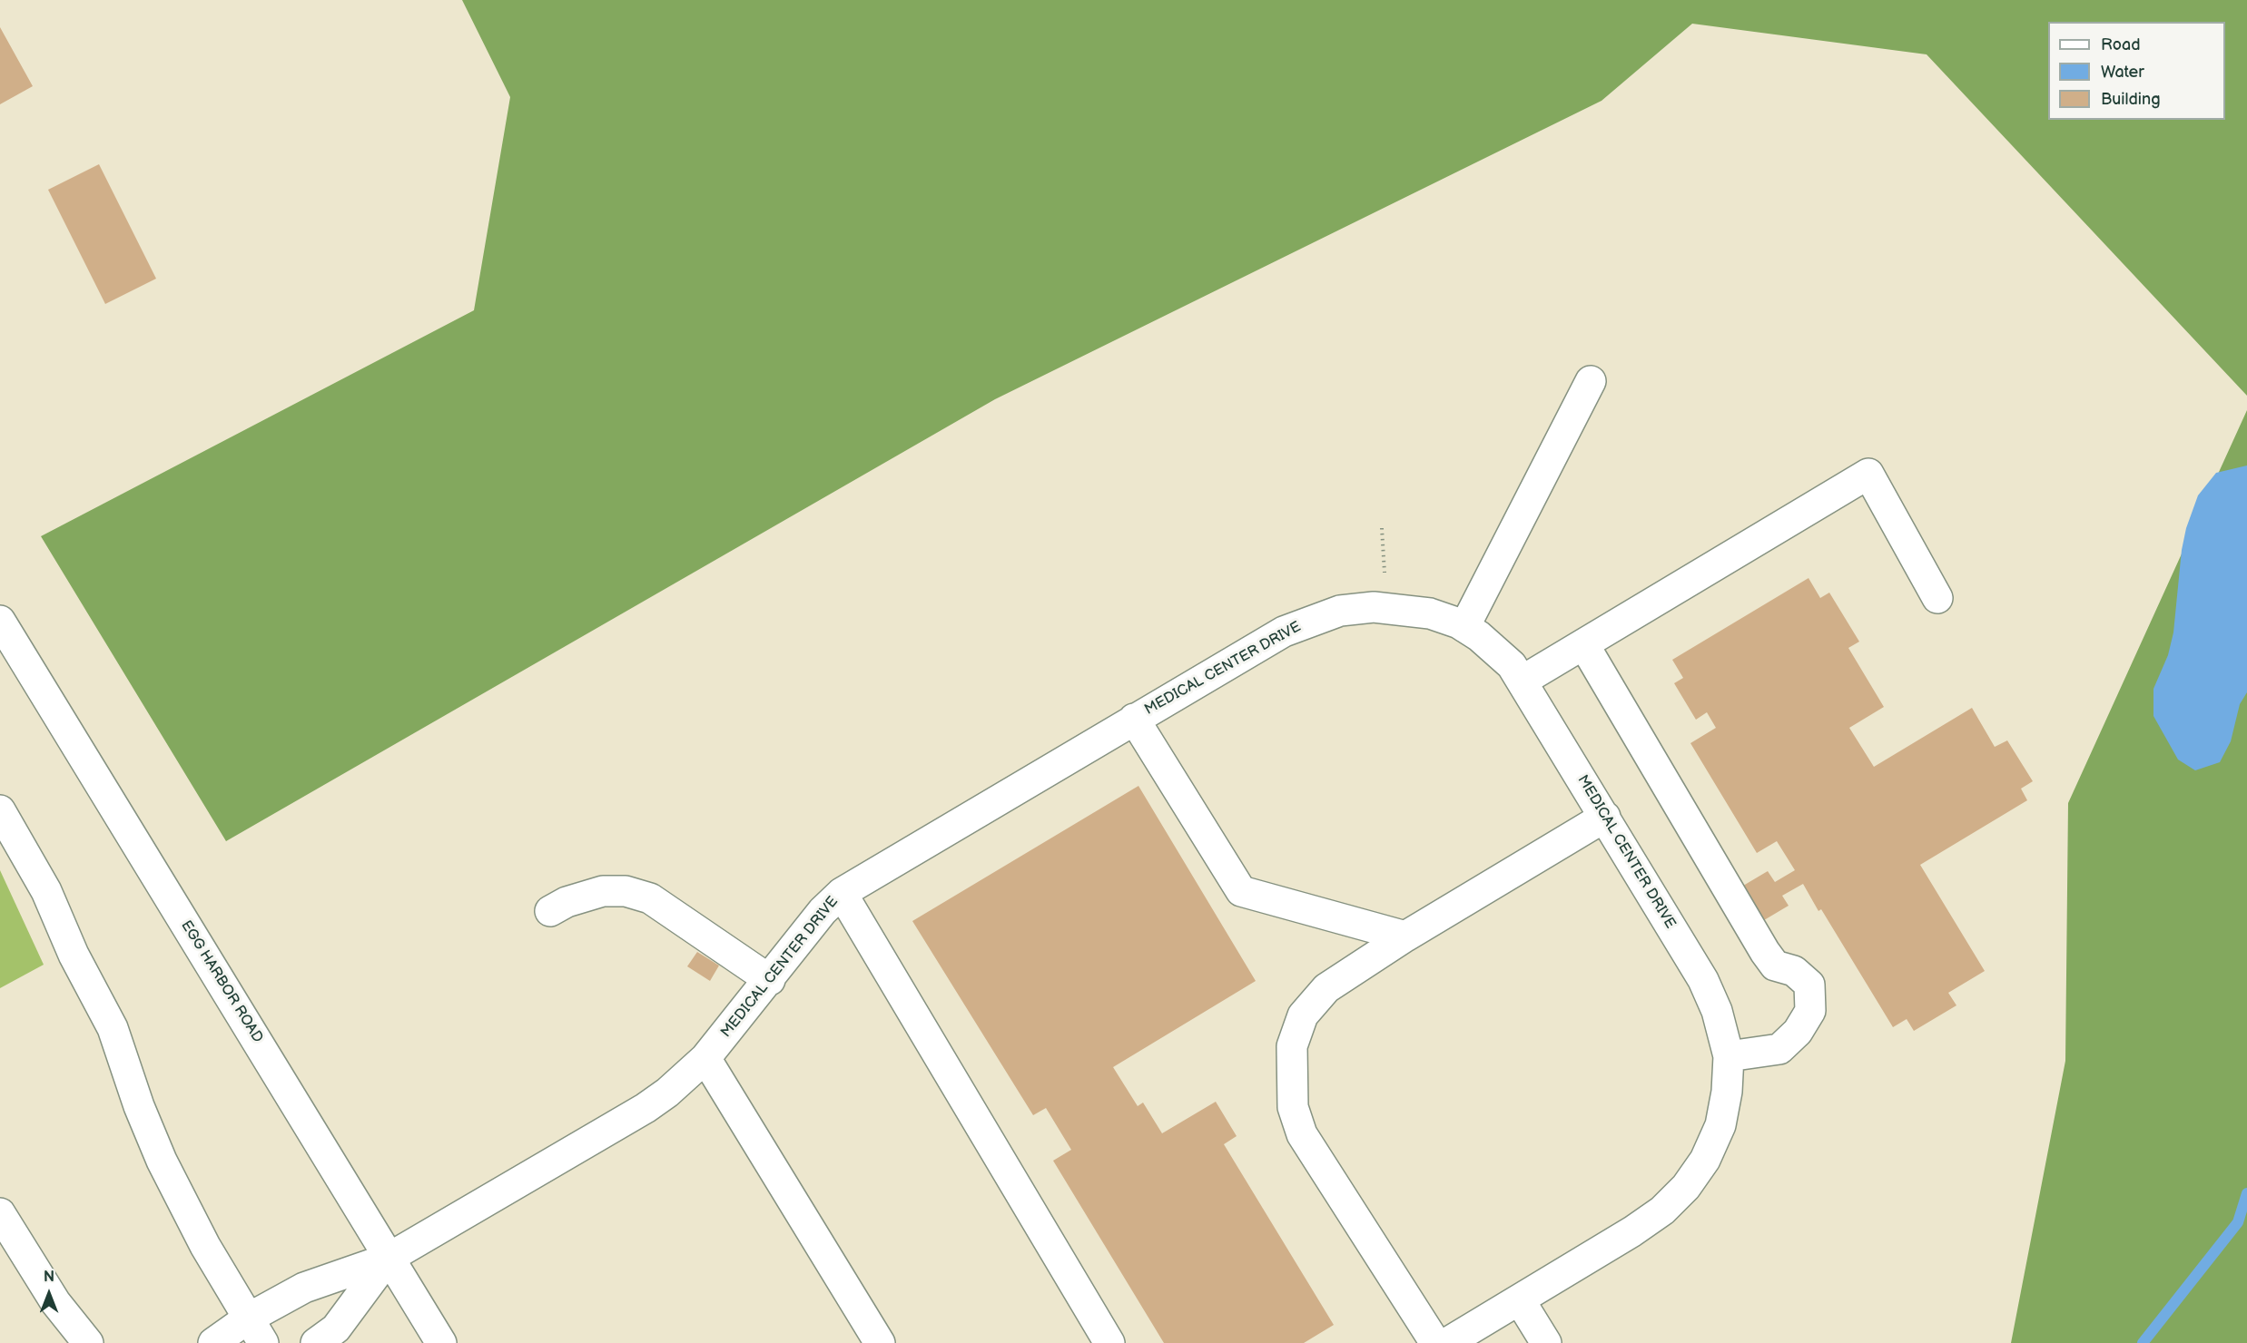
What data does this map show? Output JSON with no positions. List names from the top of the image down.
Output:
{
  "streets": {
    "street": ["MEDICAL CENTER DRIVE", "EGG HARBOR ROAD"]
  },
  "crossings": [
    ["MEDICAL CENTER DRIVE", "EGG HARBOR ROAD"]
  ],
  "legend": ["Road", "Water", "Building"],
  "north": "top"
}
